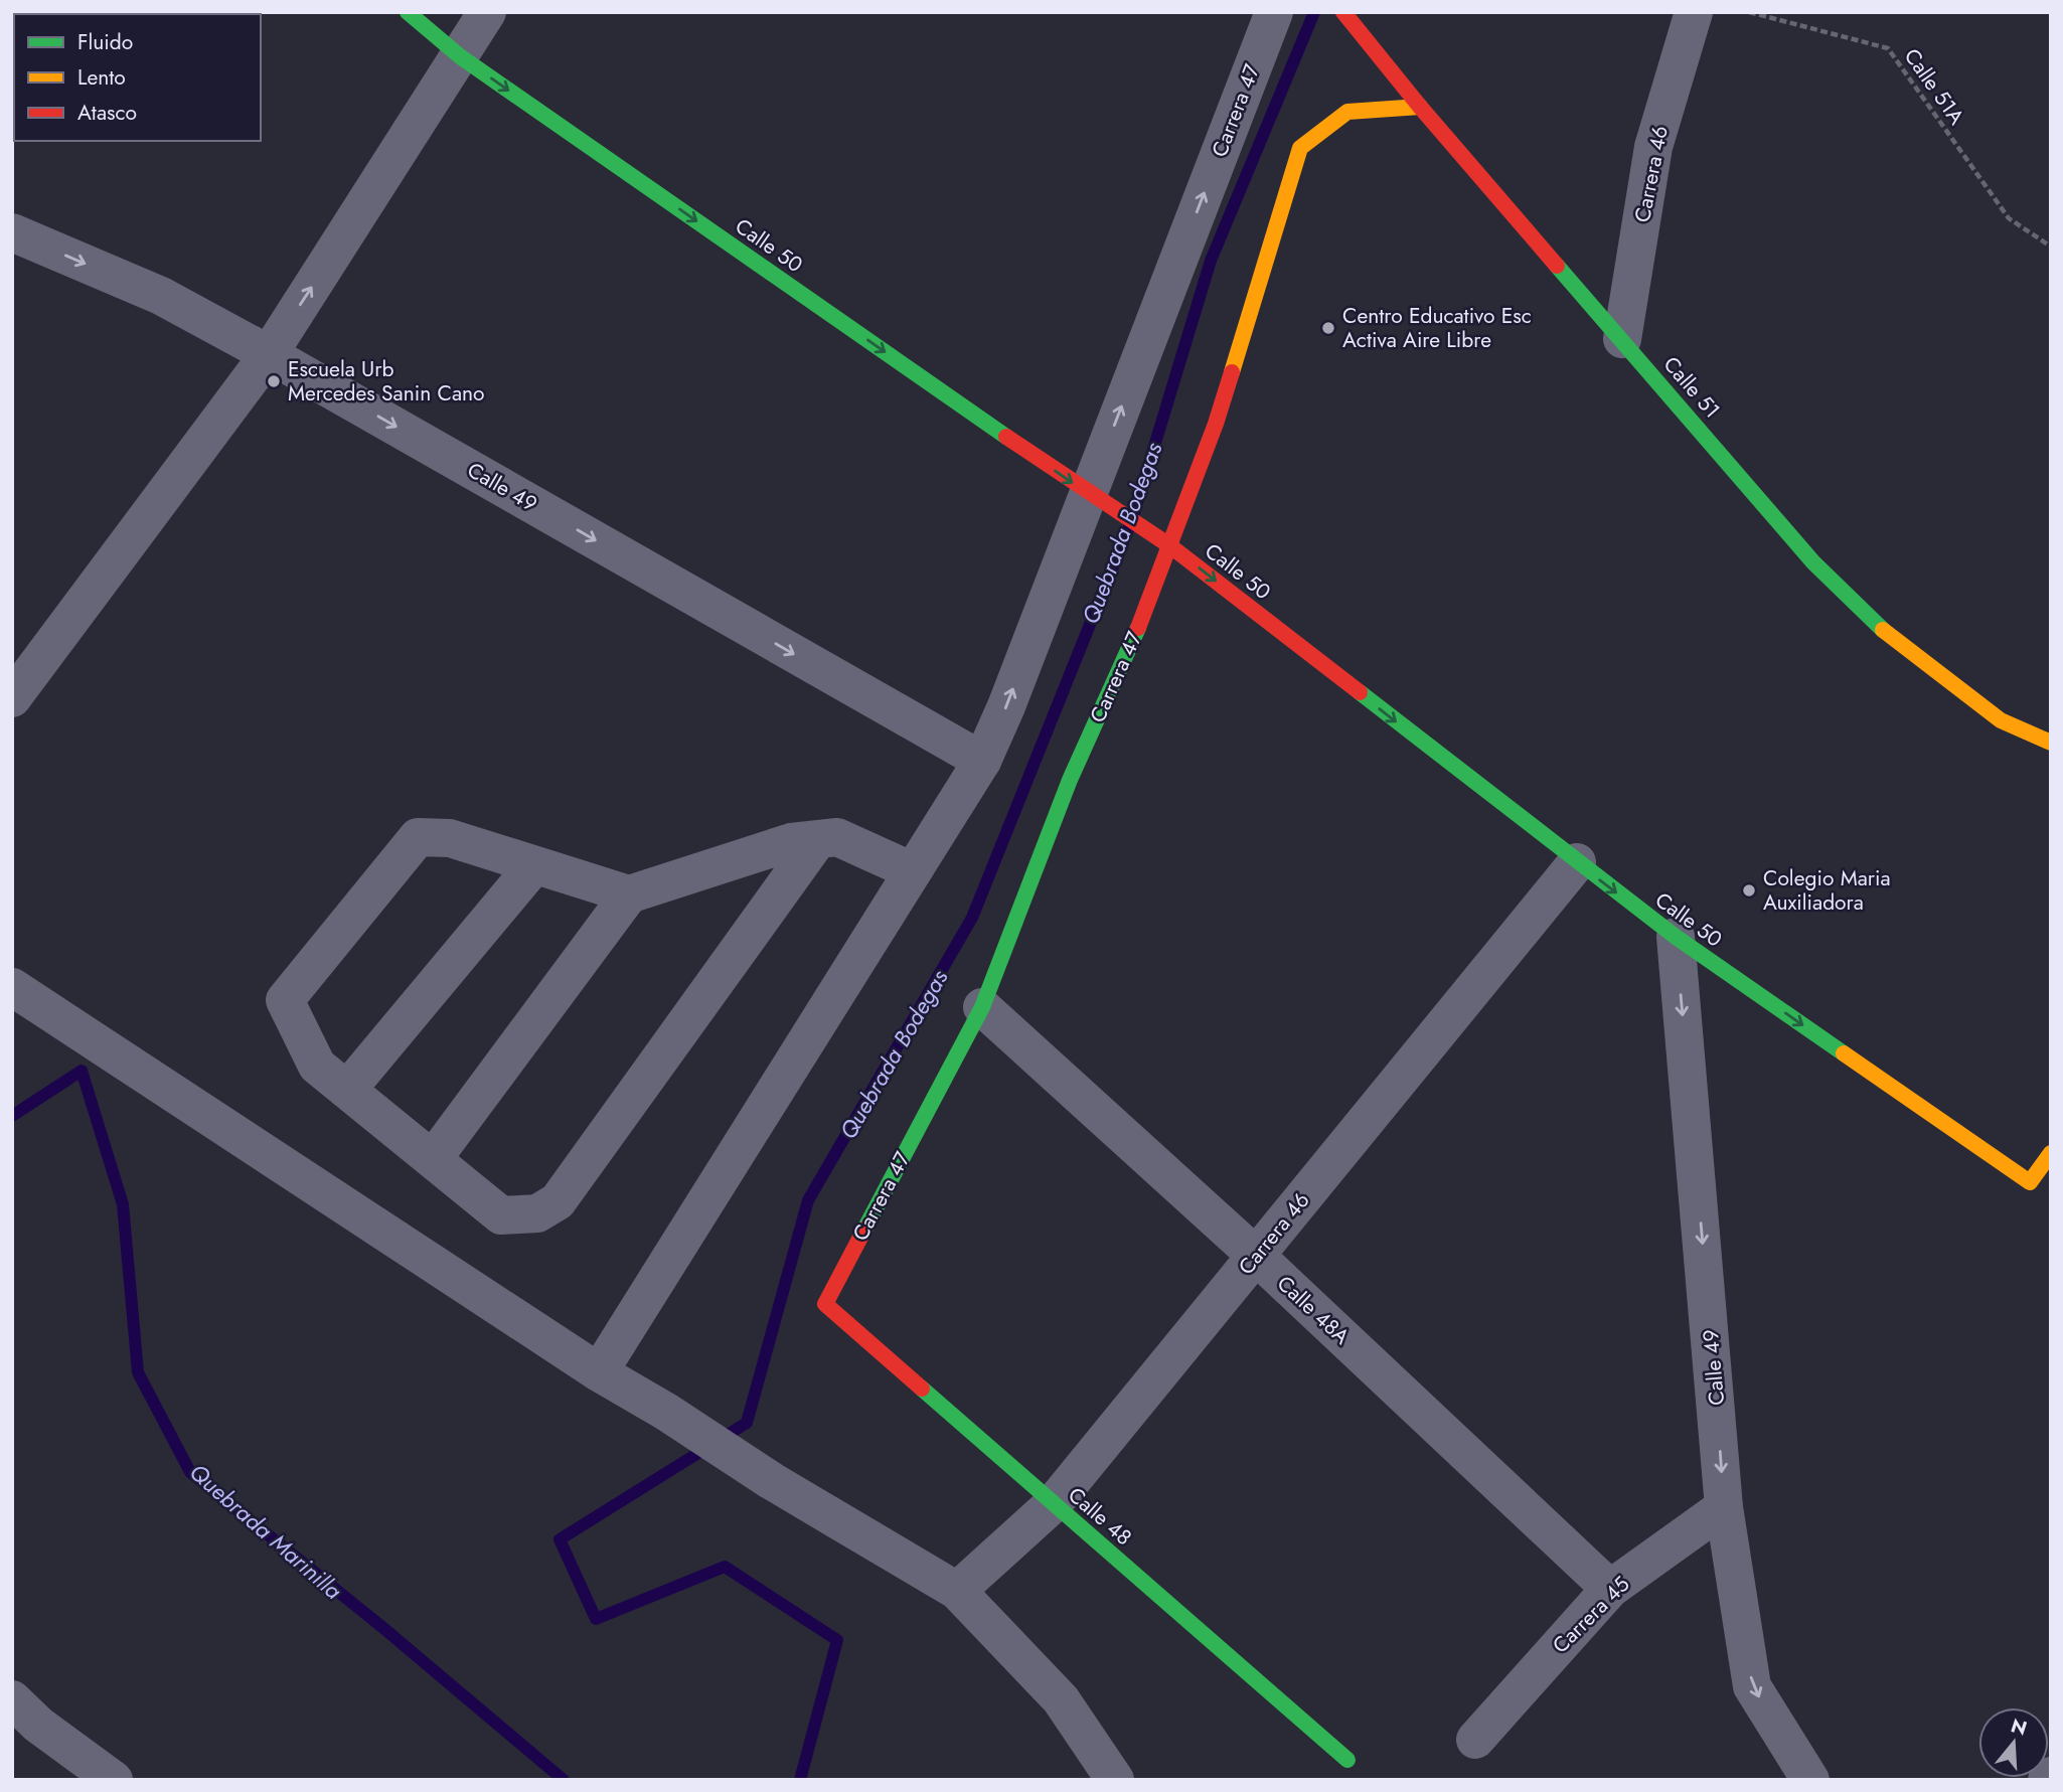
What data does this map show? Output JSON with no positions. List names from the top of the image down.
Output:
{
  "streets": {
    "street": [
      "Carrera 47",
      "Carrera 46",
      "Calle 50",
      "Calle 51",
      "Calle 49",
      "Calle 48A",
      "Calle 48",
      "Carrera 45"
    ],
    "path": ["Calle 51A"]
  },
  "crossings": [
    ["Carrera 47", "Calle 50"],
    ["Carrera 47", "Calle 51"],
    ["Carrera 47", "Calle 49"],
    ["Carrera 47", "Calle 48A"],
    ["Carrera 47", "Calle 48"],
    ["Carrera 46", "Calle 50"],
    ["Carrera 46", "Calle 51"],
    ["Carrera 46", "Calle 48A"],
    ["Carrera 46", "Calle 48"],
    ["Calle 50", "Calle 49"],
    ["Calle 49", "Carrera 45"],
    ["Calle 48A", "Carrera 45"]
  ],
  "one_way": ["Calle 50", "Calle 49"],
  "water": ["Quebrada Bodegas", "Quebrada Marinilla"],
  "places": ["Centro Educativo Esc Activa Aire Libre", "Escuela Urb Mercedes Sanin Cano", "Colegio Maria Auxiliadora"],
  "legend": ["Fluido", "Lento", "Atasco"],
  "north": "top"
}
